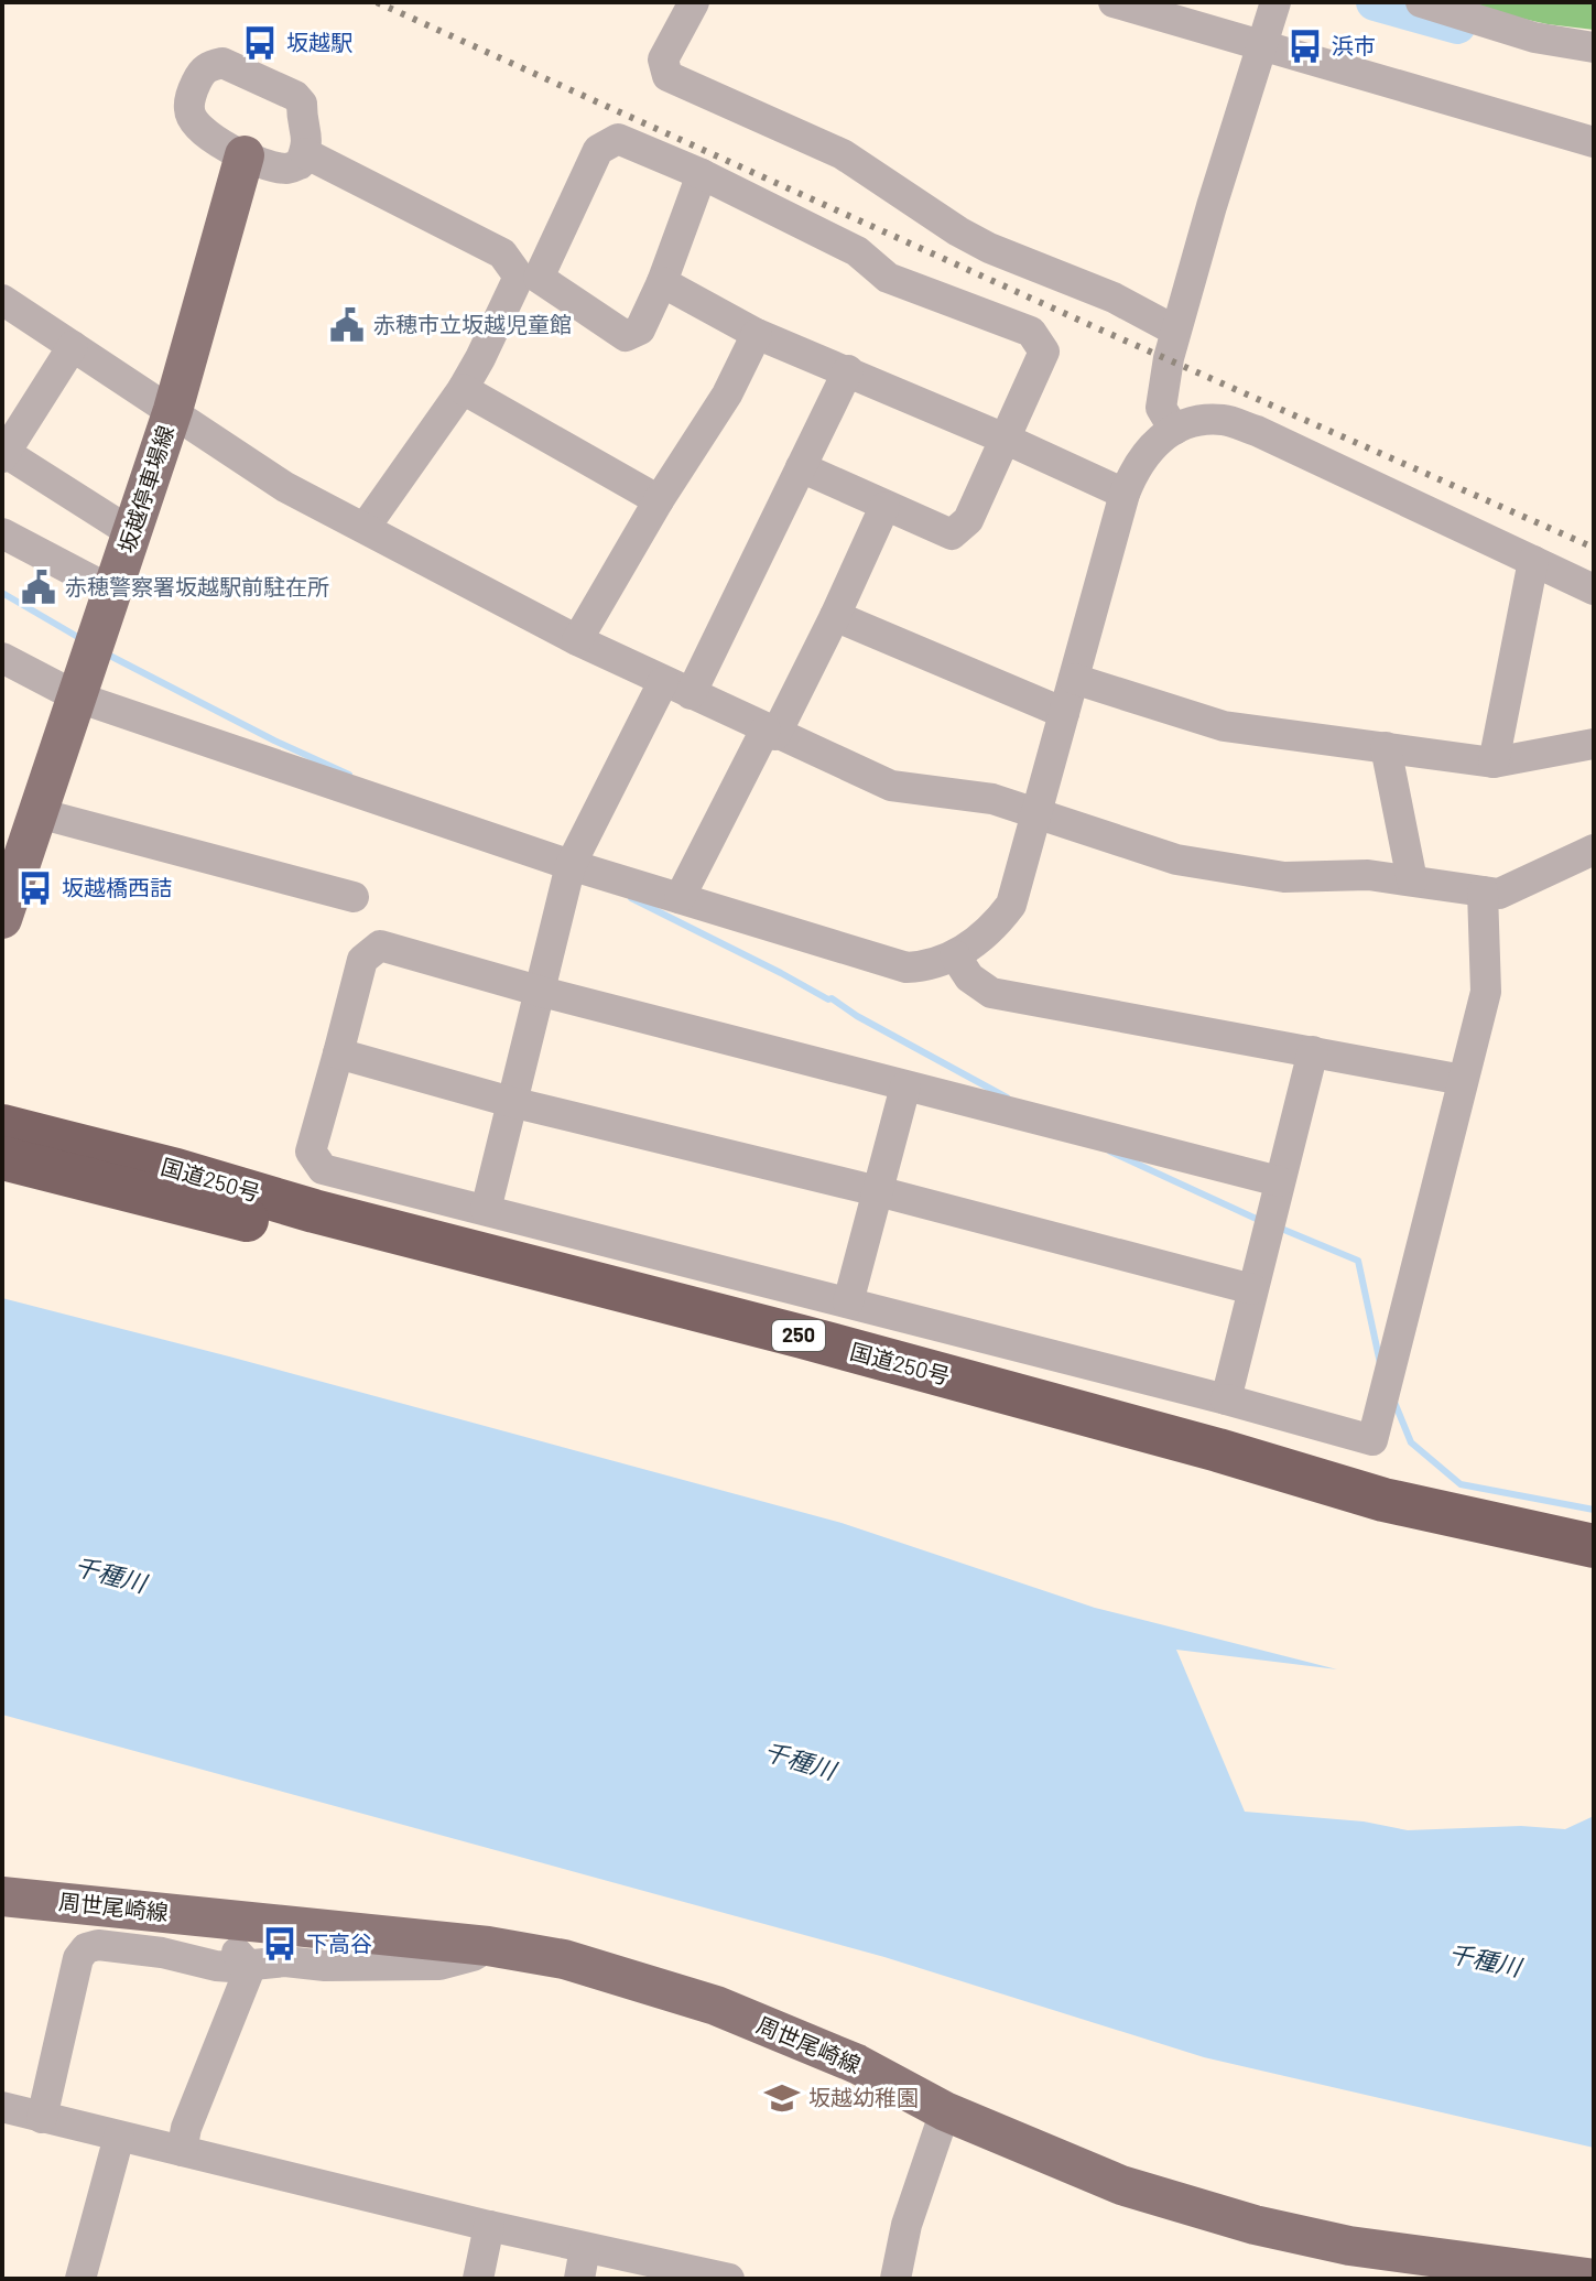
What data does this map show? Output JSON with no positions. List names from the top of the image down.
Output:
{
  "streets": {
    "highway": ["国道250号", "250"],
    "main road": ["坂越停車場線", "周世尾崎線"]
  },
  "water": ["千種川"],
  "places": {
    "bus stop": [
      "坂越駅",
      "浜市",
      "坂越橋西詰",
      "下高谷"
    ],
    "public building": ["赤穂市立坂越児童館", "赤穂警察署坂越駅前駐在所"],
    "school or university": ["坂越幼稚園"]
  }
}
